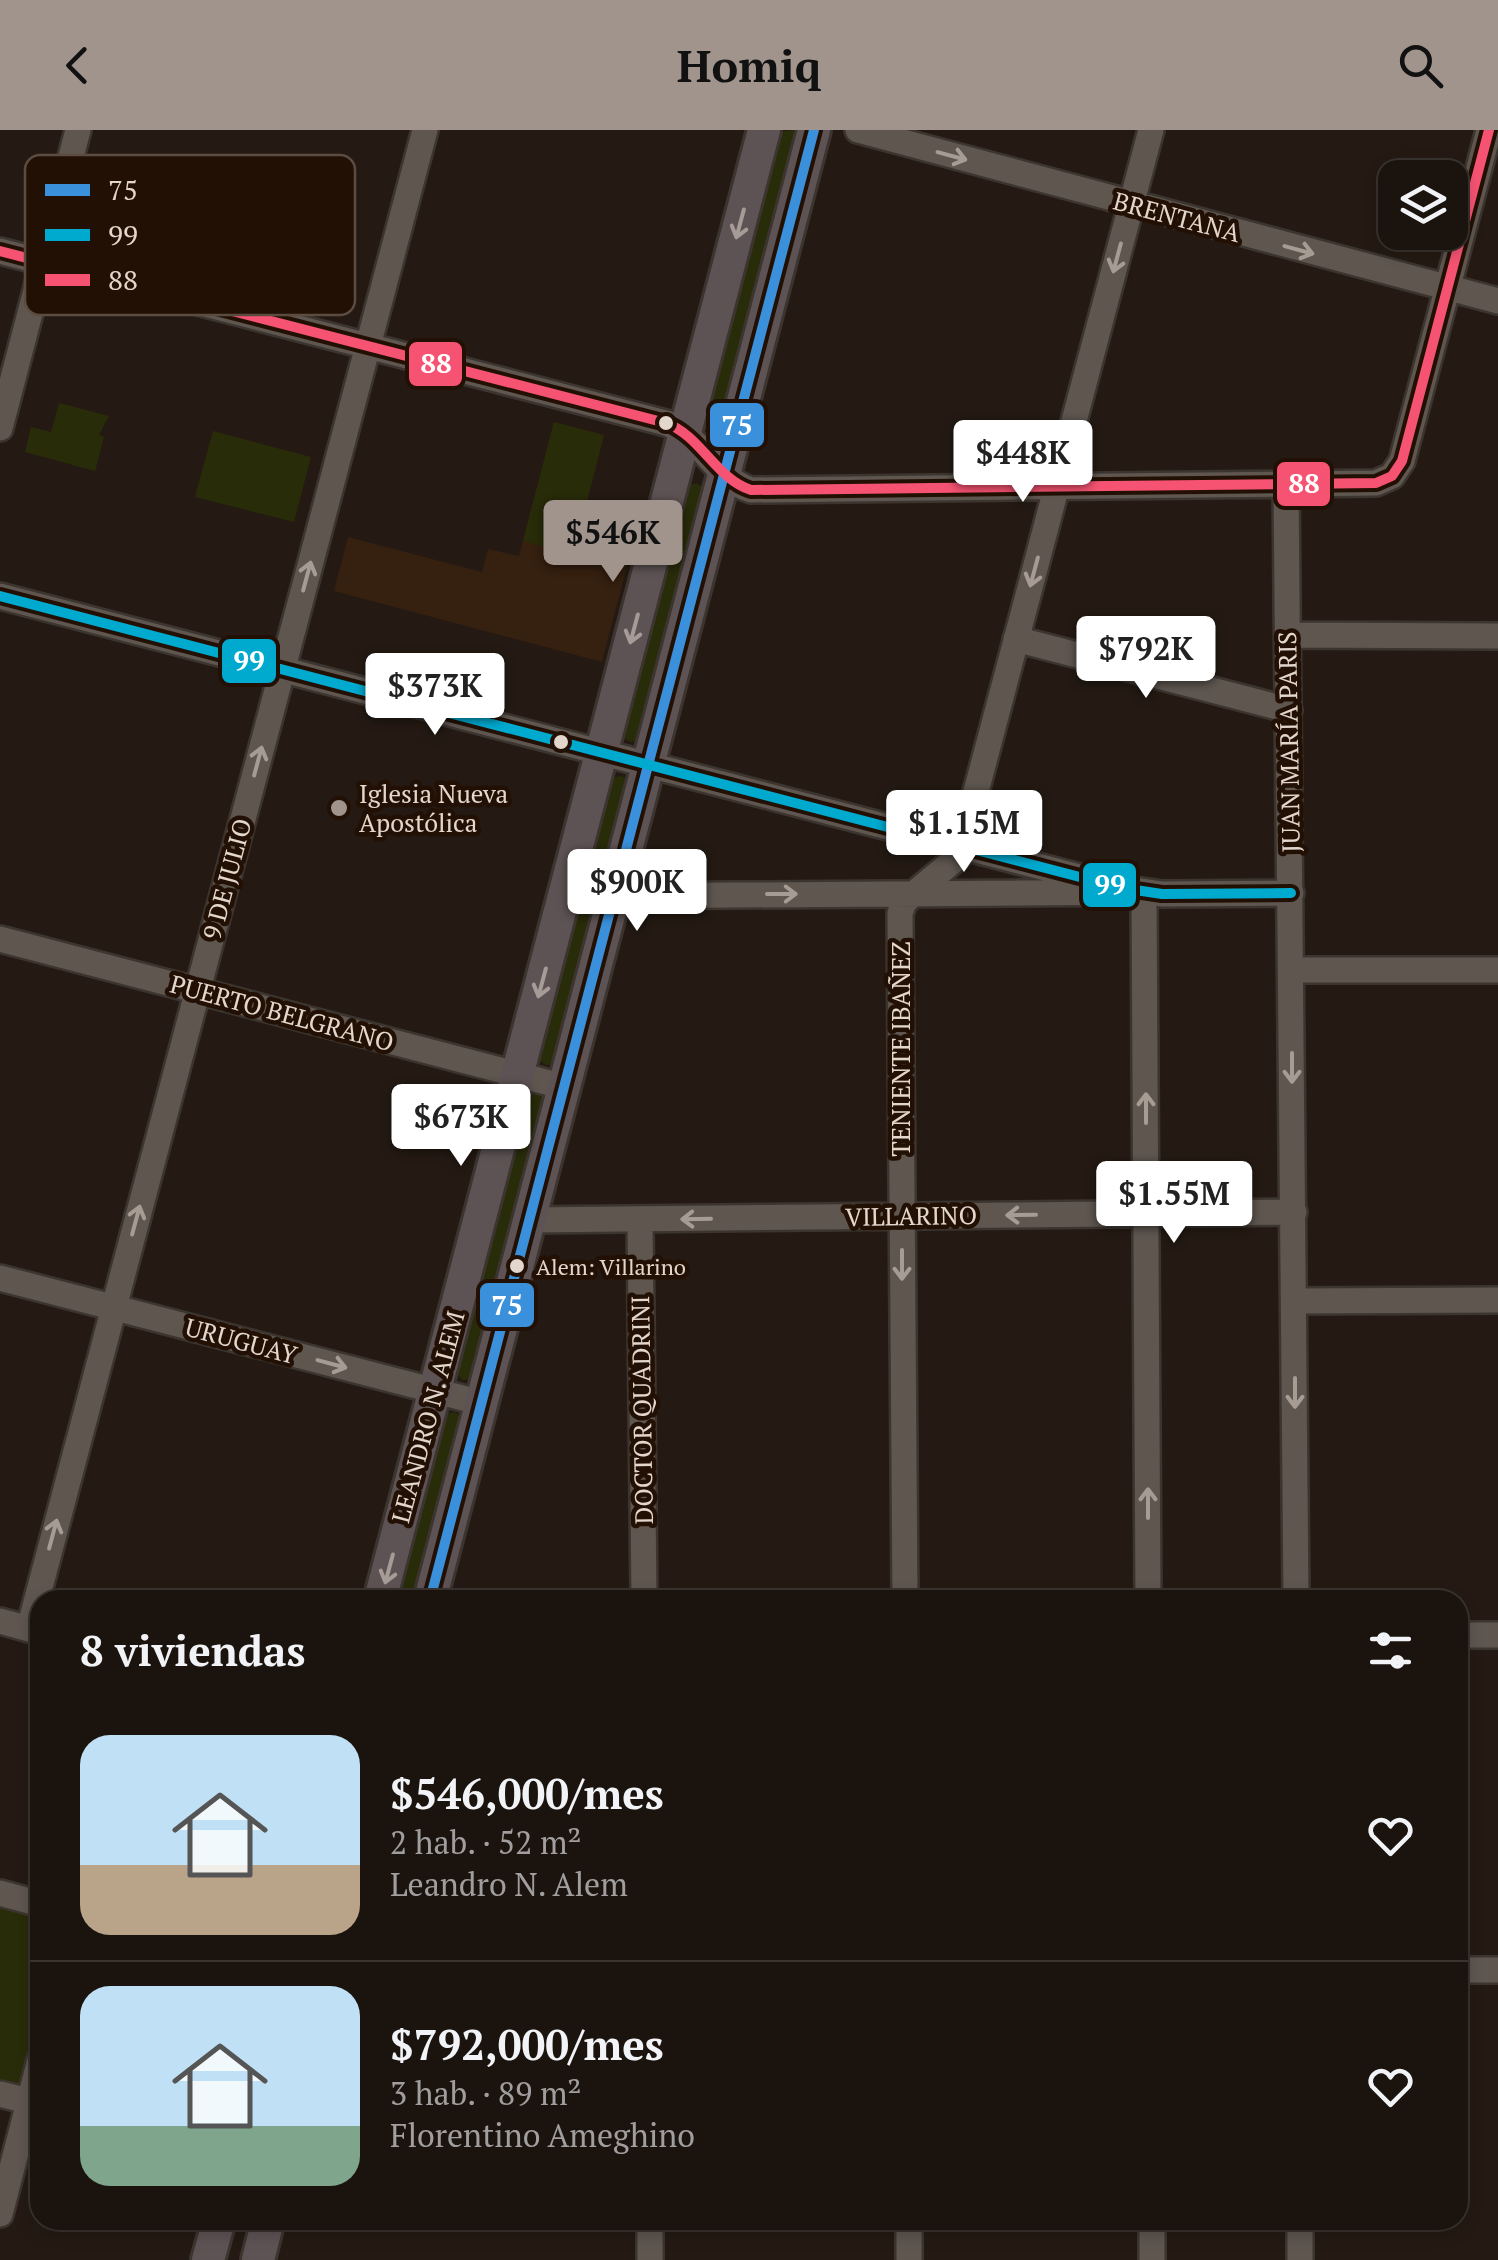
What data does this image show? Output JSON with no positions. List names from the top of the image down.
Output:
{
  "streets": {
    "main road": ["LEANDRO N. ALEM"],
    "street": [
      "BRENTANA",
      "JUAN MARÍA PARIS",
      "9 DE JULIO",
      "PUERTO BELGRANO",
      "TENIENTE IBAÑEZ",
      "VILLARINO",
      "URUGUAY",
      "DOCTOR QUADRINI"
    ]
  },
  "crossings": [
    ["JUAN MARÍA PARIS", "VILLARINO"],
    ["9 DE JULIO", "PUERTO BELGRANO"],
    ["9 DE JULIO", "URUGUAY"],
    ["PUERTO BELGRANO", "LEANDRO N. ALEM"],
    ["TENIENTE IBAÑEZ", "VILLARINO"],
    ["VILLARINO", "DOCTOR QUADRINI"],
    ["VILLARINO", "LEANDRO N. ALEM"],
    ["URUGUAY", "LEANDRO N. ALEM"]
  ],
  "one_way": [
    "BRENTANA",
    "9 DE JULIO",
    "TENIENTE IBAÑEZ",
    "VILLARINO",
    "URUGUAY"
  ],
  "places": ["Iglesia Nueva Apostólica", "Alem: Villarino"],
  "lines": ["transit line 75", "transit line 88", "transit line 99"],
  "legend": ["75", "99", "88"],
  "page": {
    "header": "Homiq",
    "price": [
      "$448K",
      "$546K",
      "$792K",
      "$373K",
      "$1.15M",
      "$900K",
      "$673K",
      "$1.55M"
    ],
    "heading": "8 viviendas",
    "list": [
      {
        "name": "$546,000/mes",
        "note": "2 hab. · 52 m² · Leandro N. Alem"
      },
      {
        "name": "$792,000/mes",
        "note": "3 hab. · 89 m² · Florentino Ameghino"
      }
    ]
  }
}
